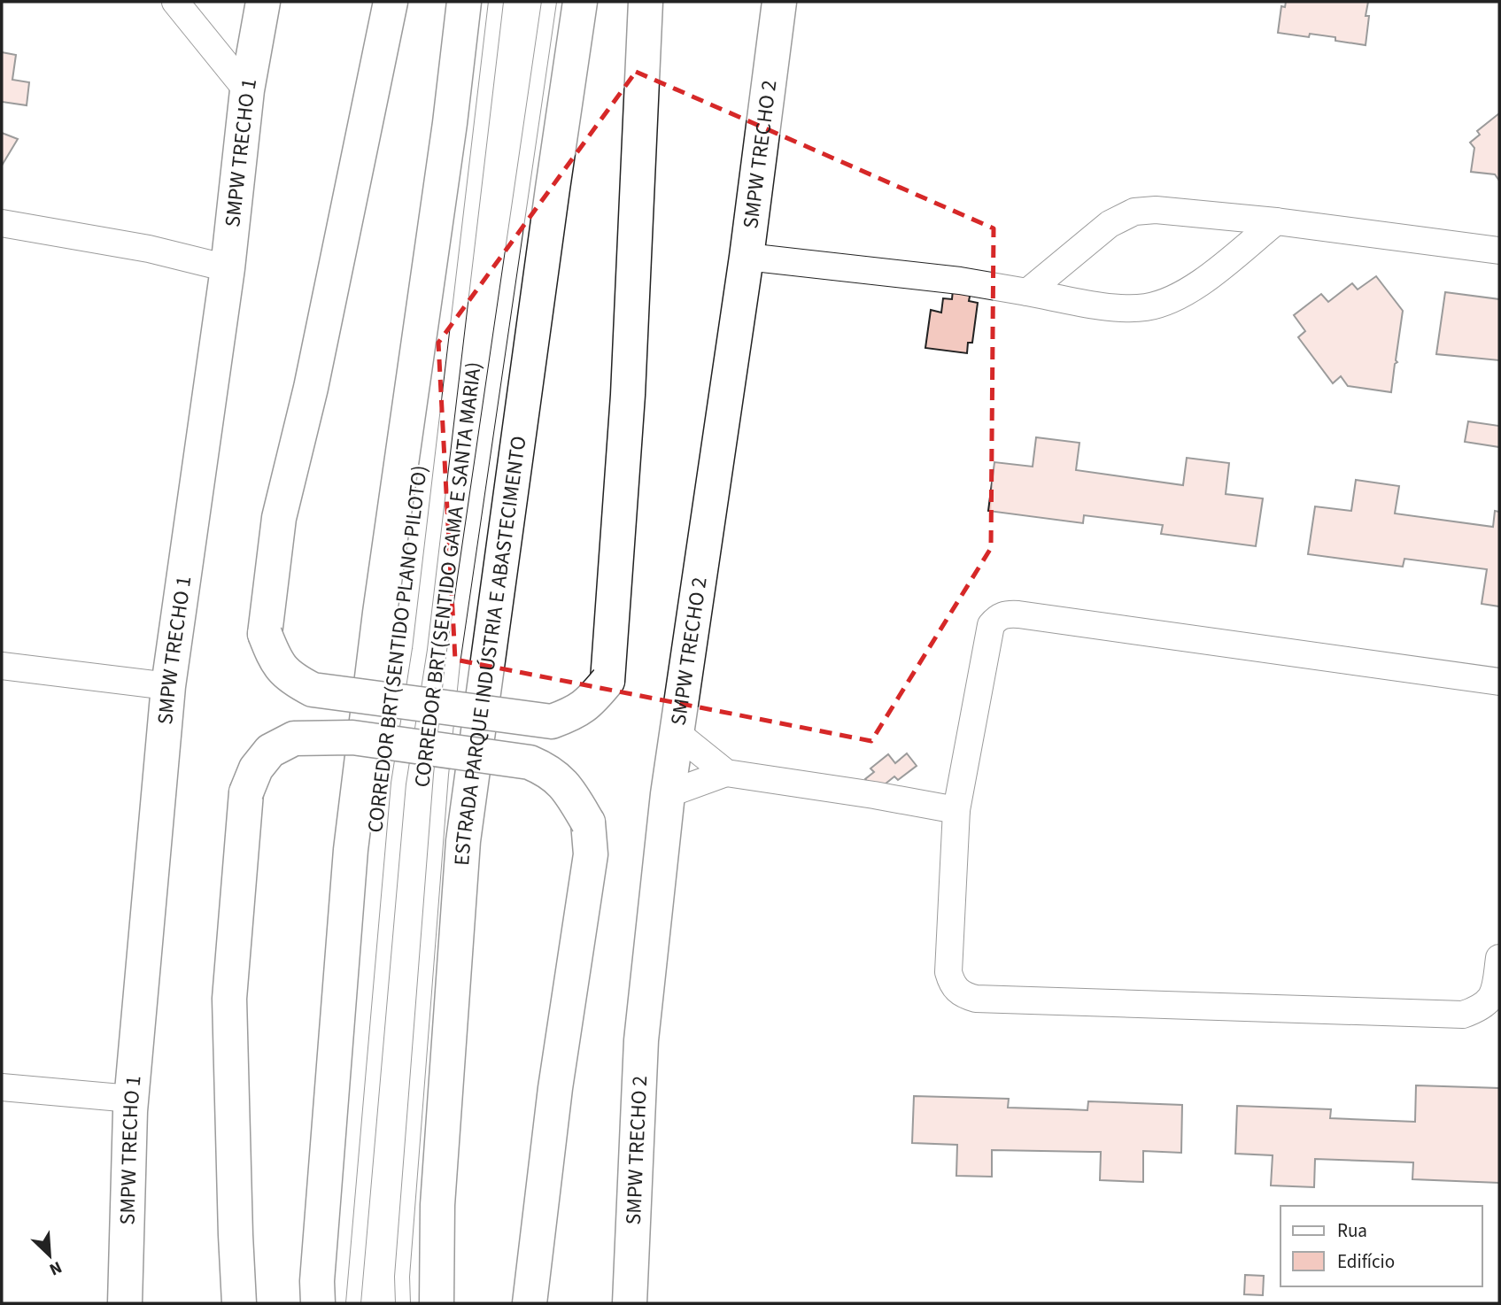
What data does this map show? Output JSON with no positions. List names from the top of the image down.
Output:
{
  "streets": {
    "main road": ["SMPW TRECHO 1", "SMPW TRECHO 2", "ESTRADA PARQUE INDÚSTRIA E ABASTECIMENTO"],
    "lane": ["CORREDOR BRT(SENTIDO GAMA E SANTA MARIA)", "CORREDOR BRT(SENTIDO PLANO PILOTO)"]
  },
  "legend": ["Rua", "Edifício"],
  "north": "bottom right"
}
